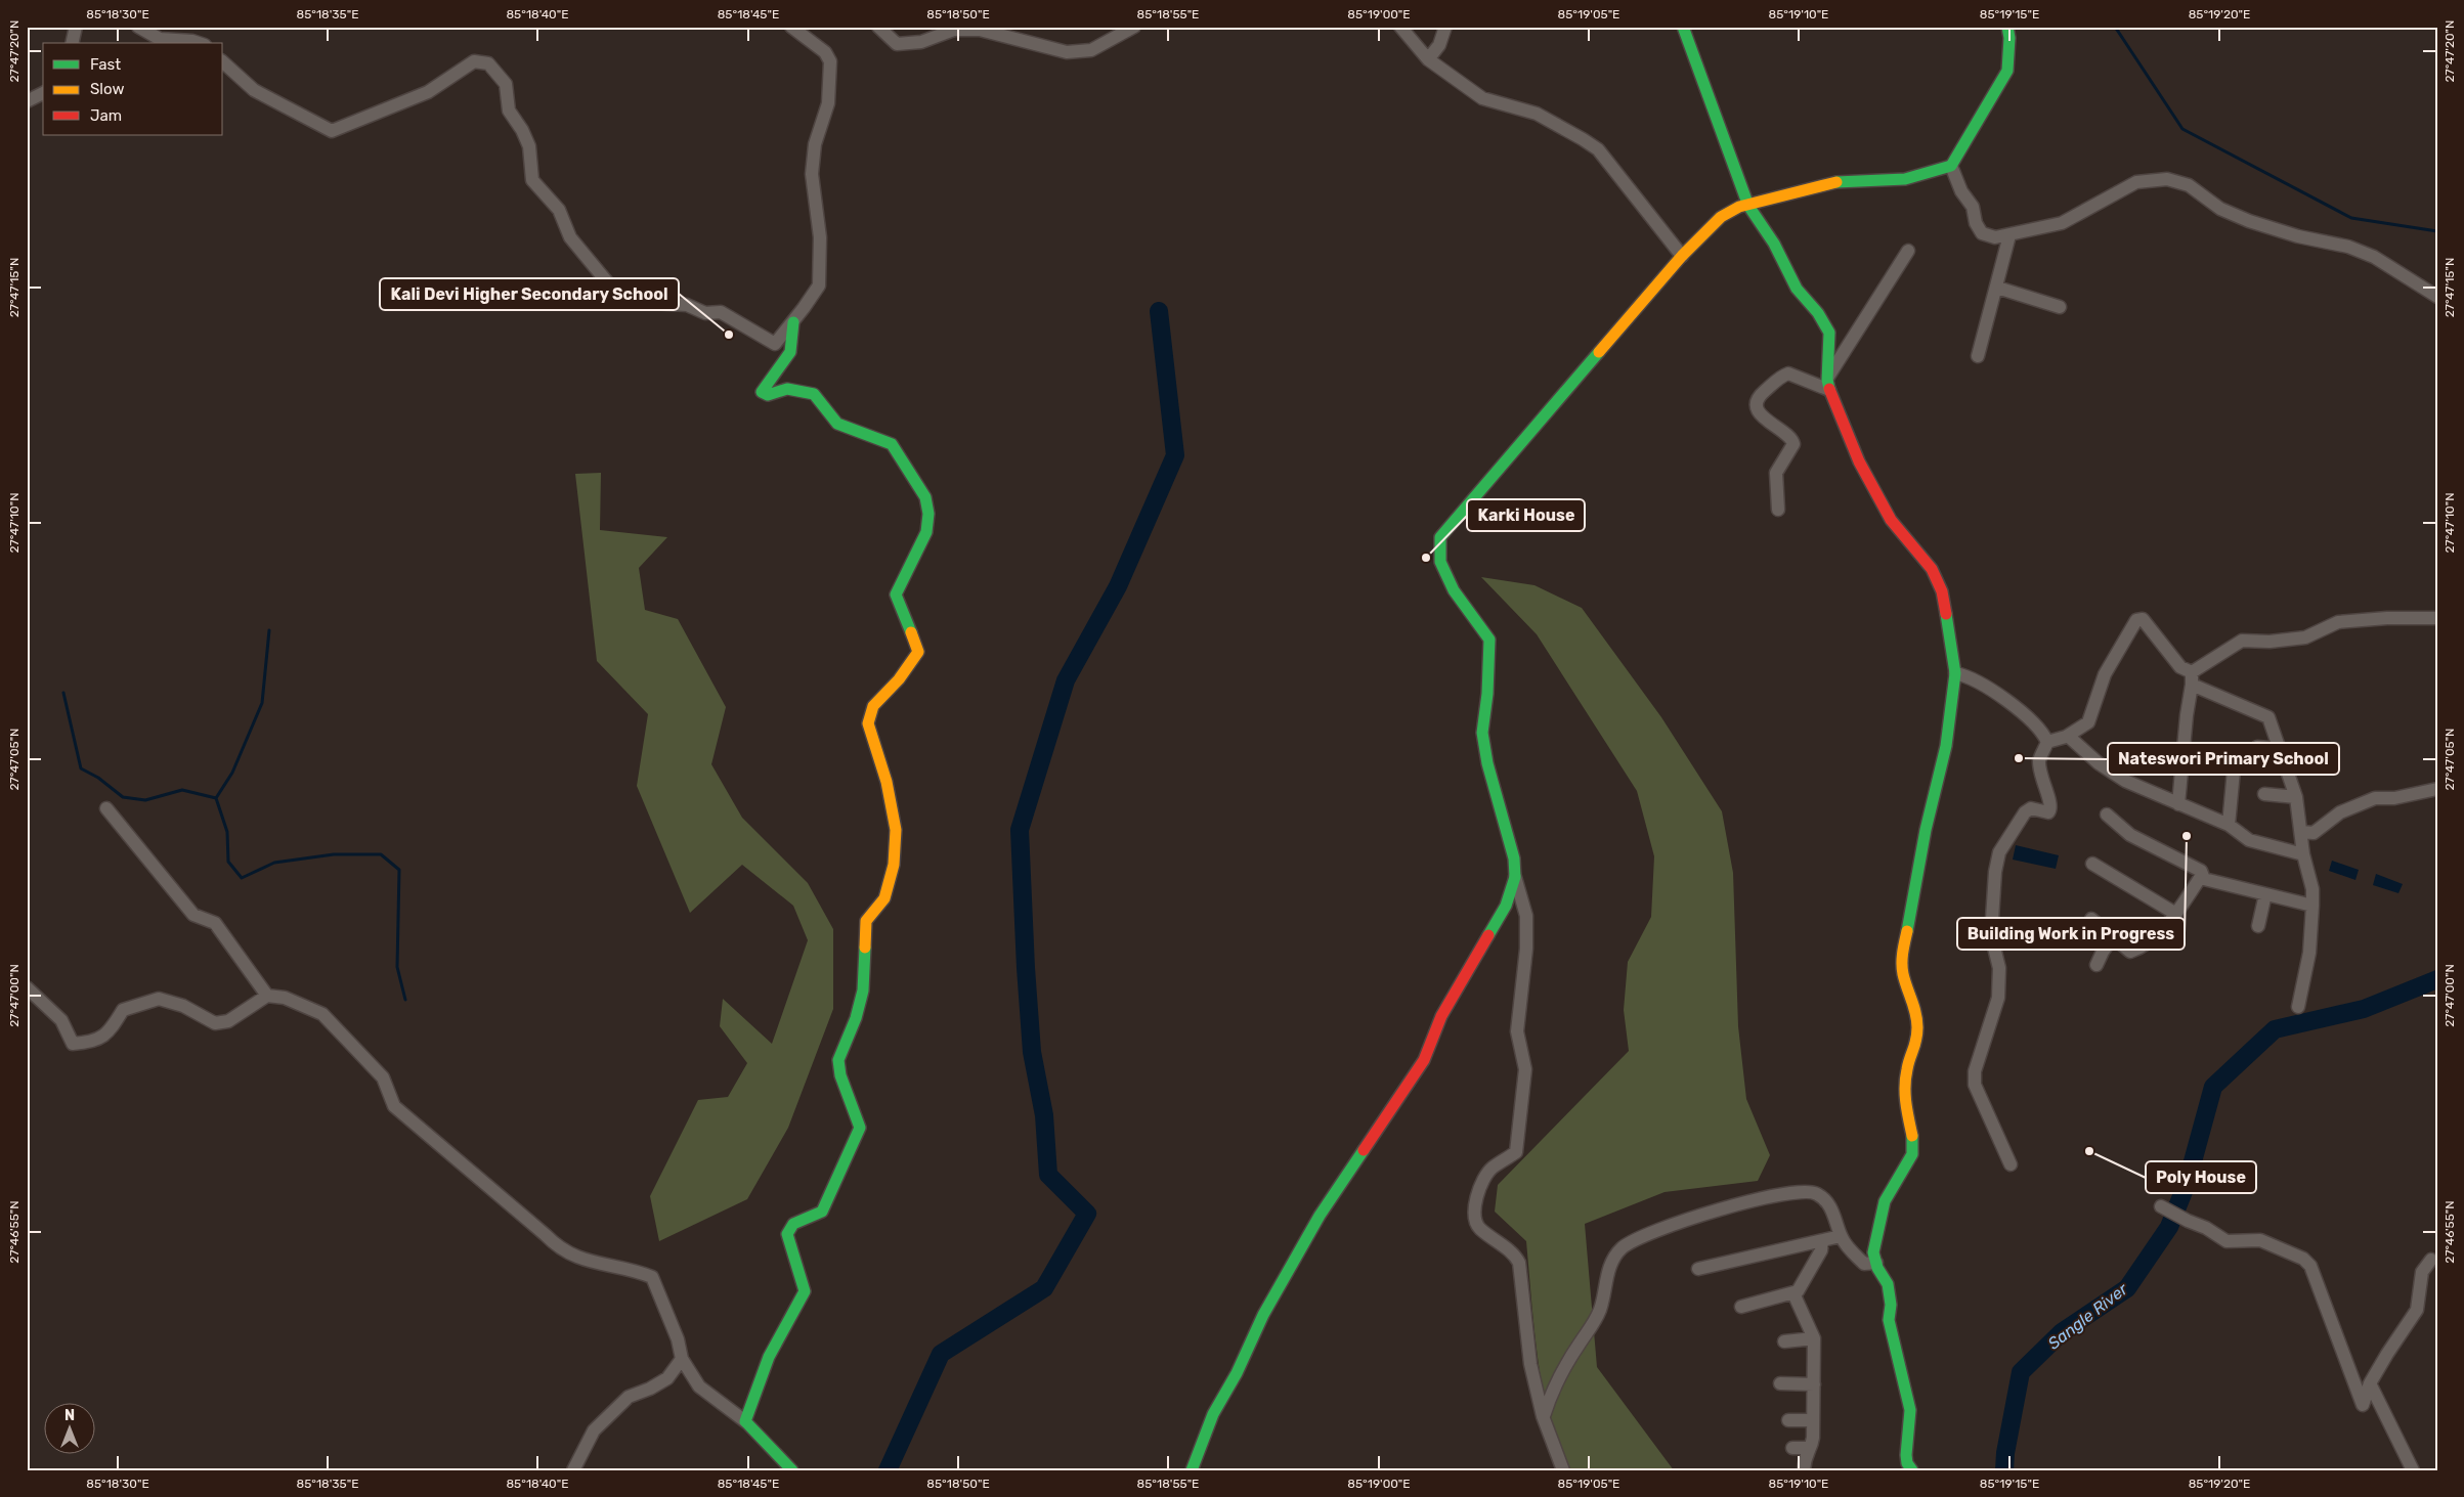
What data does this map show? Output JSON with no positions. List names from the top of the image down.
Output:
{
  "water": ["Sangle River"],
  "places": [
    "Kali Devi Higher Secondary School",
    "Karki House",
    "Nateswori Primary School",
    "Building Work in Progress",
    "Poly House"
  ],
  "legend": ["Fast", "Slow", "Jam"],
  "north": "top",
  "coordinates": [
    "85°18'30\"E",
    "85°18'35\"E",
    "85°18'40\"E",
    "85°18'45\"E",
    "85°18'50\"E",
    "85°18'55\"E",
    "85°19'00\"E",
    "85°19'05\"E",
    "85°19'10\"E",
    "85°19'15\"E",
    "85°19'20\"E",
    "27°47'20\"N",
    "27°47'15\"N",
    "27°47'10\"N",
    "27°47'05\"N",
    "27°47'00\"N",
    "27°46'55\"N"
  ]
}
